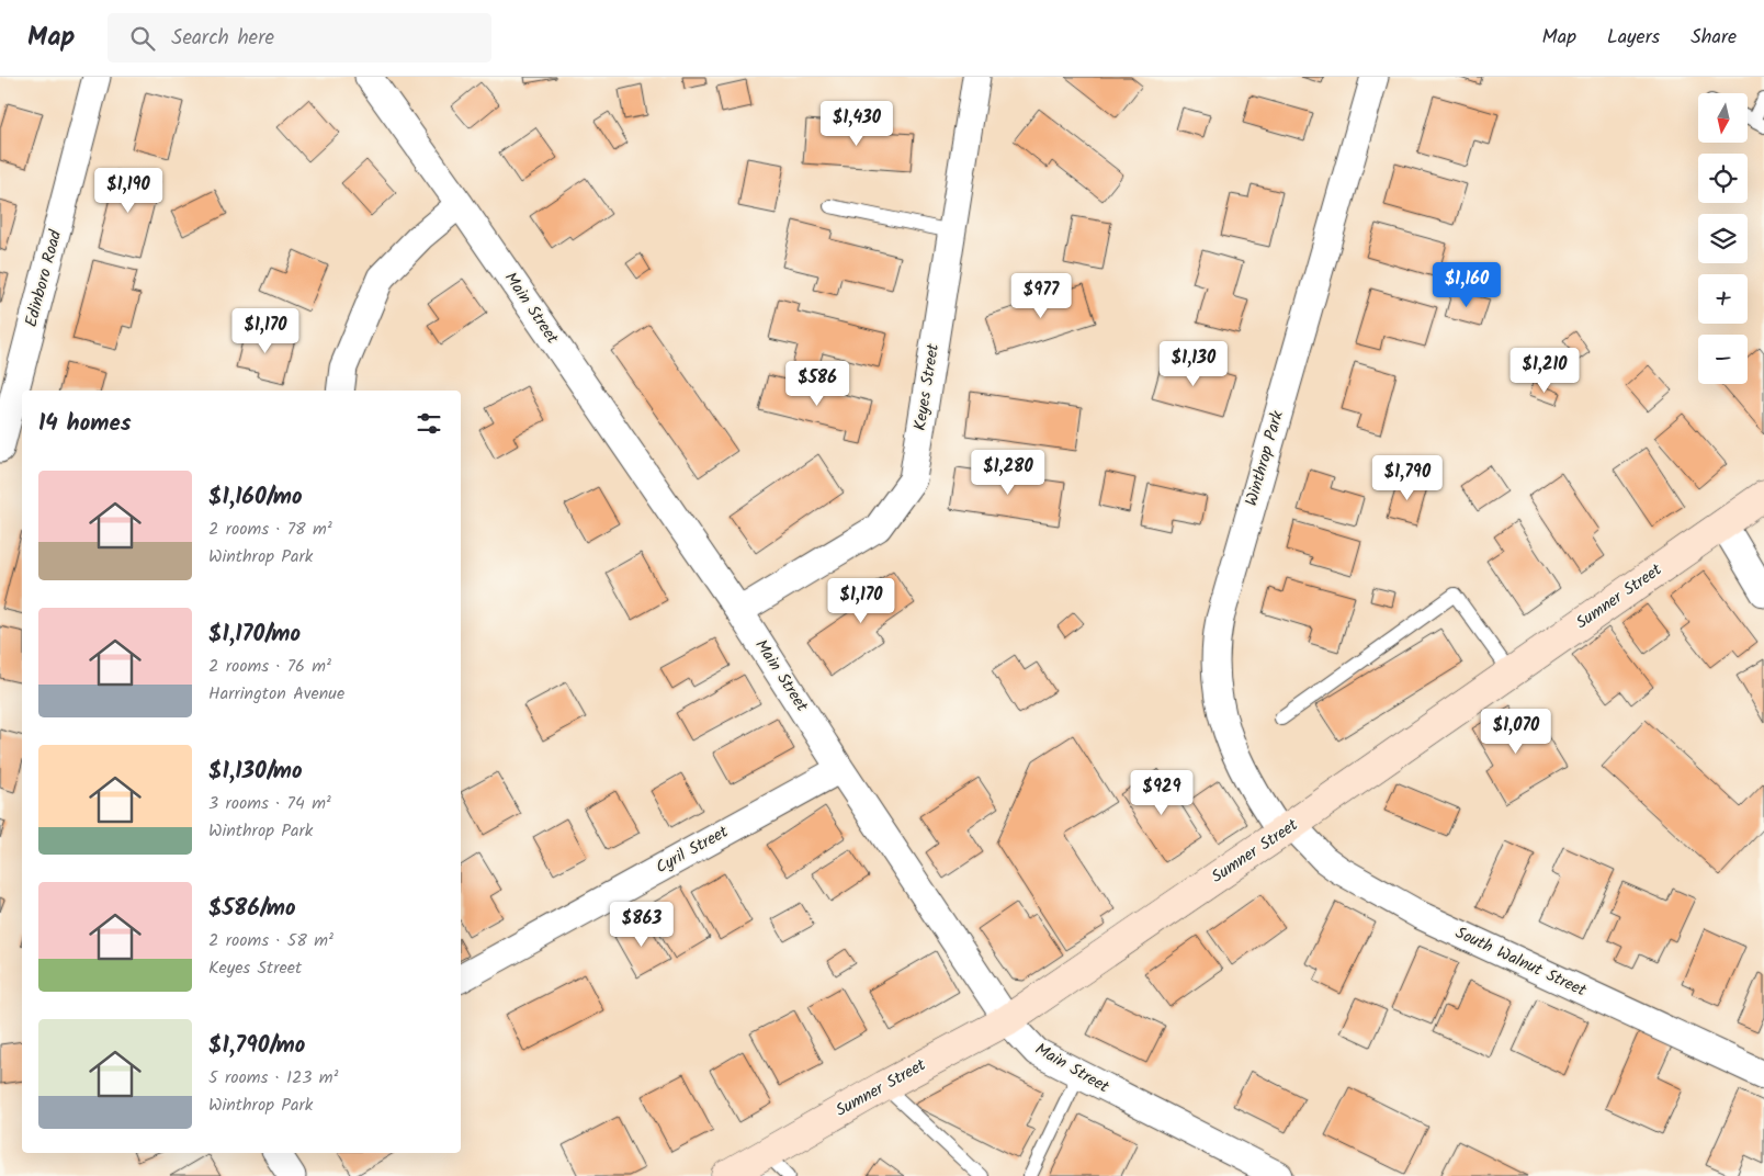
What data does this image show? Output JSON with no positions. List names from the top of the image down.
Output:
{
  "streets": {
    "street": [
      "Edinboro Road",
      "Main Street",
      "Keyes Street",
      "Winthrop Park",
      "Sumner Street",
      "Cyril Street",
      "South Walnut Street"
    ]
  },
  "crossings": [
    ["Main Street", "Keyes Street"],
    ["Main Street", "Sumner Street"],
    ["Main Street", "Cyril Street"],
    ["Winthrop Park", "Sumner Street"],
    ["Winthrop Park", "South Walnut Street"],
    ["Sumner Street", "South Walnut Street"]
  ],
  "north": "bottom",
  "page": {
    "header": "Map",
    "search": "Search here",
    "nav": ["Map", "Layers", "Share"],
    "map_buttons": ["+", "−"],
    "price": [
      "$1,430",
      "$1,190",
      "$1,160",
      "$977",
      "$1,170",
      "$1,130",
      "$1,210",
      "$586",
      "$1,280",
      "$1,790",
      "$1,170",
      "$1,070",
      "$929",
      "$863"
    ],
    "heading": "14 homes",
    "list": [
      {
        "name": "$1,160/mo",
        "note": "2 rooms · 78 m² · Winthrop Park"
      },
      {
        "name": "$1,170/mo",
        "note": "2 rooms · 76 m² · Harrington Avenue"
      },
      {
        "name": "$1,130/mo",
        "note": "3 rooms · 74 m² · Winthrop Park"
      },
      {
        "name": "$586/mo",
        "note": "2 rooms · 58 m² · Keyes Street"
      },
      {
        "name": "$1,790/mo",
        "note": "5 rooms · 123 m² · Winthrop Park"
      }
    ]
  }
}
